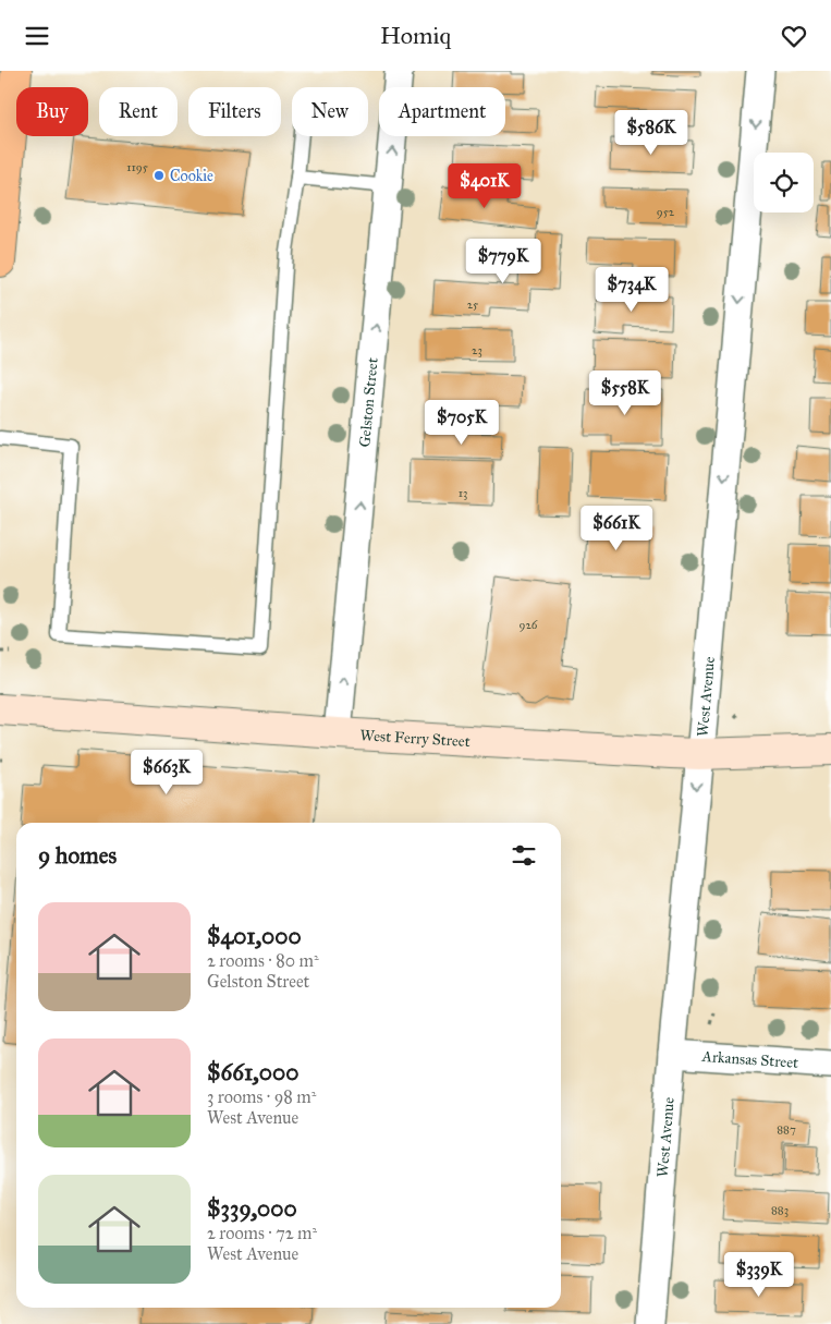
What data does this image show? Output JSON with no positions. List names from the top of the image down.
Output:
{
  "streets": {
    "street": [
      "Gelston Street",
      "West Avenue",
      "West Ferry Street",
      "Arkansas Street"
    ]
  },
  "crossings": [
    ["Gelston Street", "West Ferry Street"],
    ["West Avenue", "West Ferry Street"],
    ["West Avenue", "Arkansas Street"]
  ],
  "one_way": ["Gelston Street", "West Avenue"],
  "places": ["Cookie"],
  "house_numbers": [
    "1195",
    "952",
    "25",
    "23",
    "13",
    "926",
    "887",
    "883"
  ],
  "page": {
    "header": "Homiq",
    "chip": [
      "Buy",
      "Rent",
      "Filters",
      "New",
      "Apartment"
    ],
    "price": [
      "$586K",
      "$401K",
      "$779K",
      "$734K",
      "$558K",
      "$705K",
      "$661K",
      "$663K",
      "$339K"
    ],
    "heading": "9 homes",
    "list": [
      {
        "name": "$401,000",
        "note": "2 rooms · 80 m² · Gelston Street"
      },
      {
        "name": "$661,000",
        "note": "3 rooms · 98 m² · West Avenue"
      },
      {
        "name": "$339,000",
        "note": "2 rooms · 72 m² · West Avenue"
      }
    ]
  }
}
